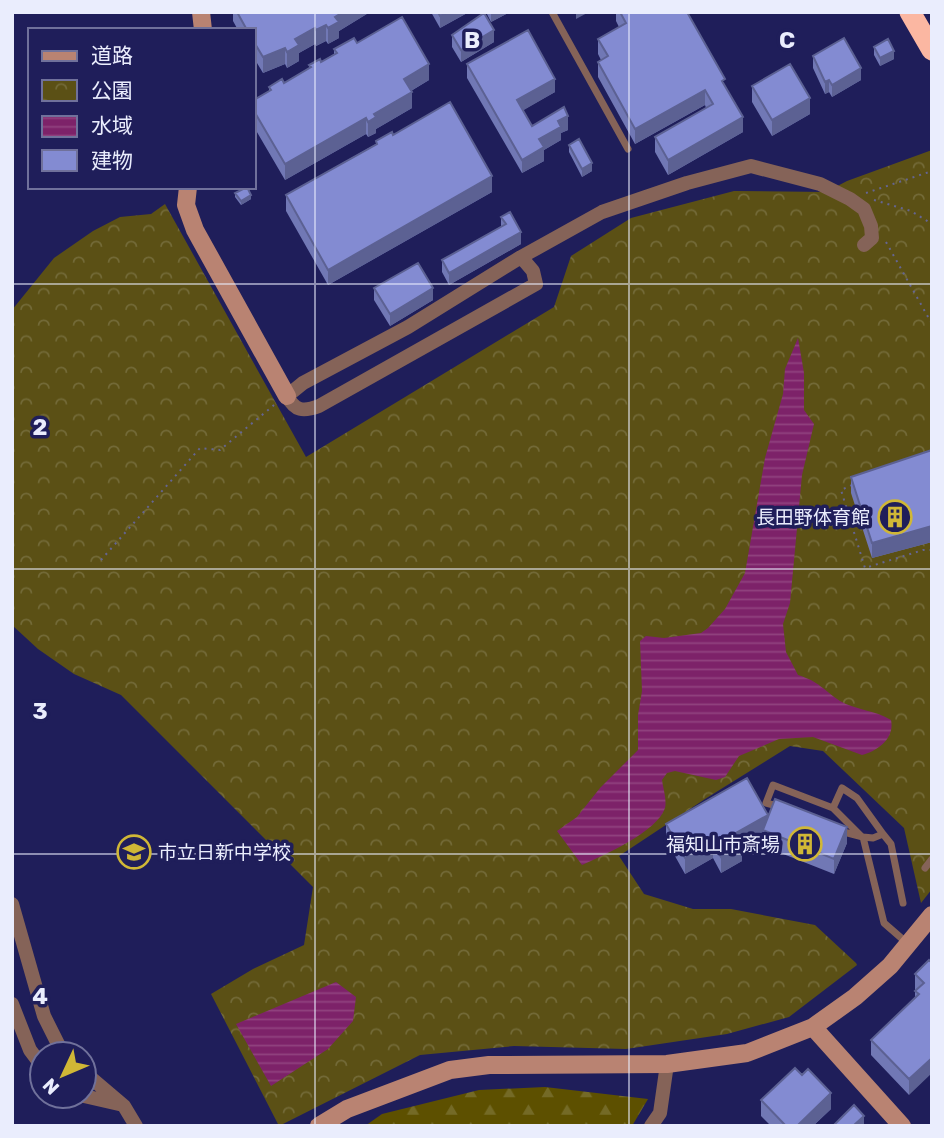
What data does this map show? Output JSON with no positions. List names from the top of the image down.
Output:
{
  "places": {
    "building": ["長田野体育館", "福知山市斎場"],
    "school or university": ["市立日新中学校"]
  },
  "legend": [
    "道路",
    "公園",
    "水域",
    "建物"
  ],
  "north": "bottom left",
  "grid": {
    "columns": ["B", "C"],
    "rows": ["2", "3", "4"]
  }
}
